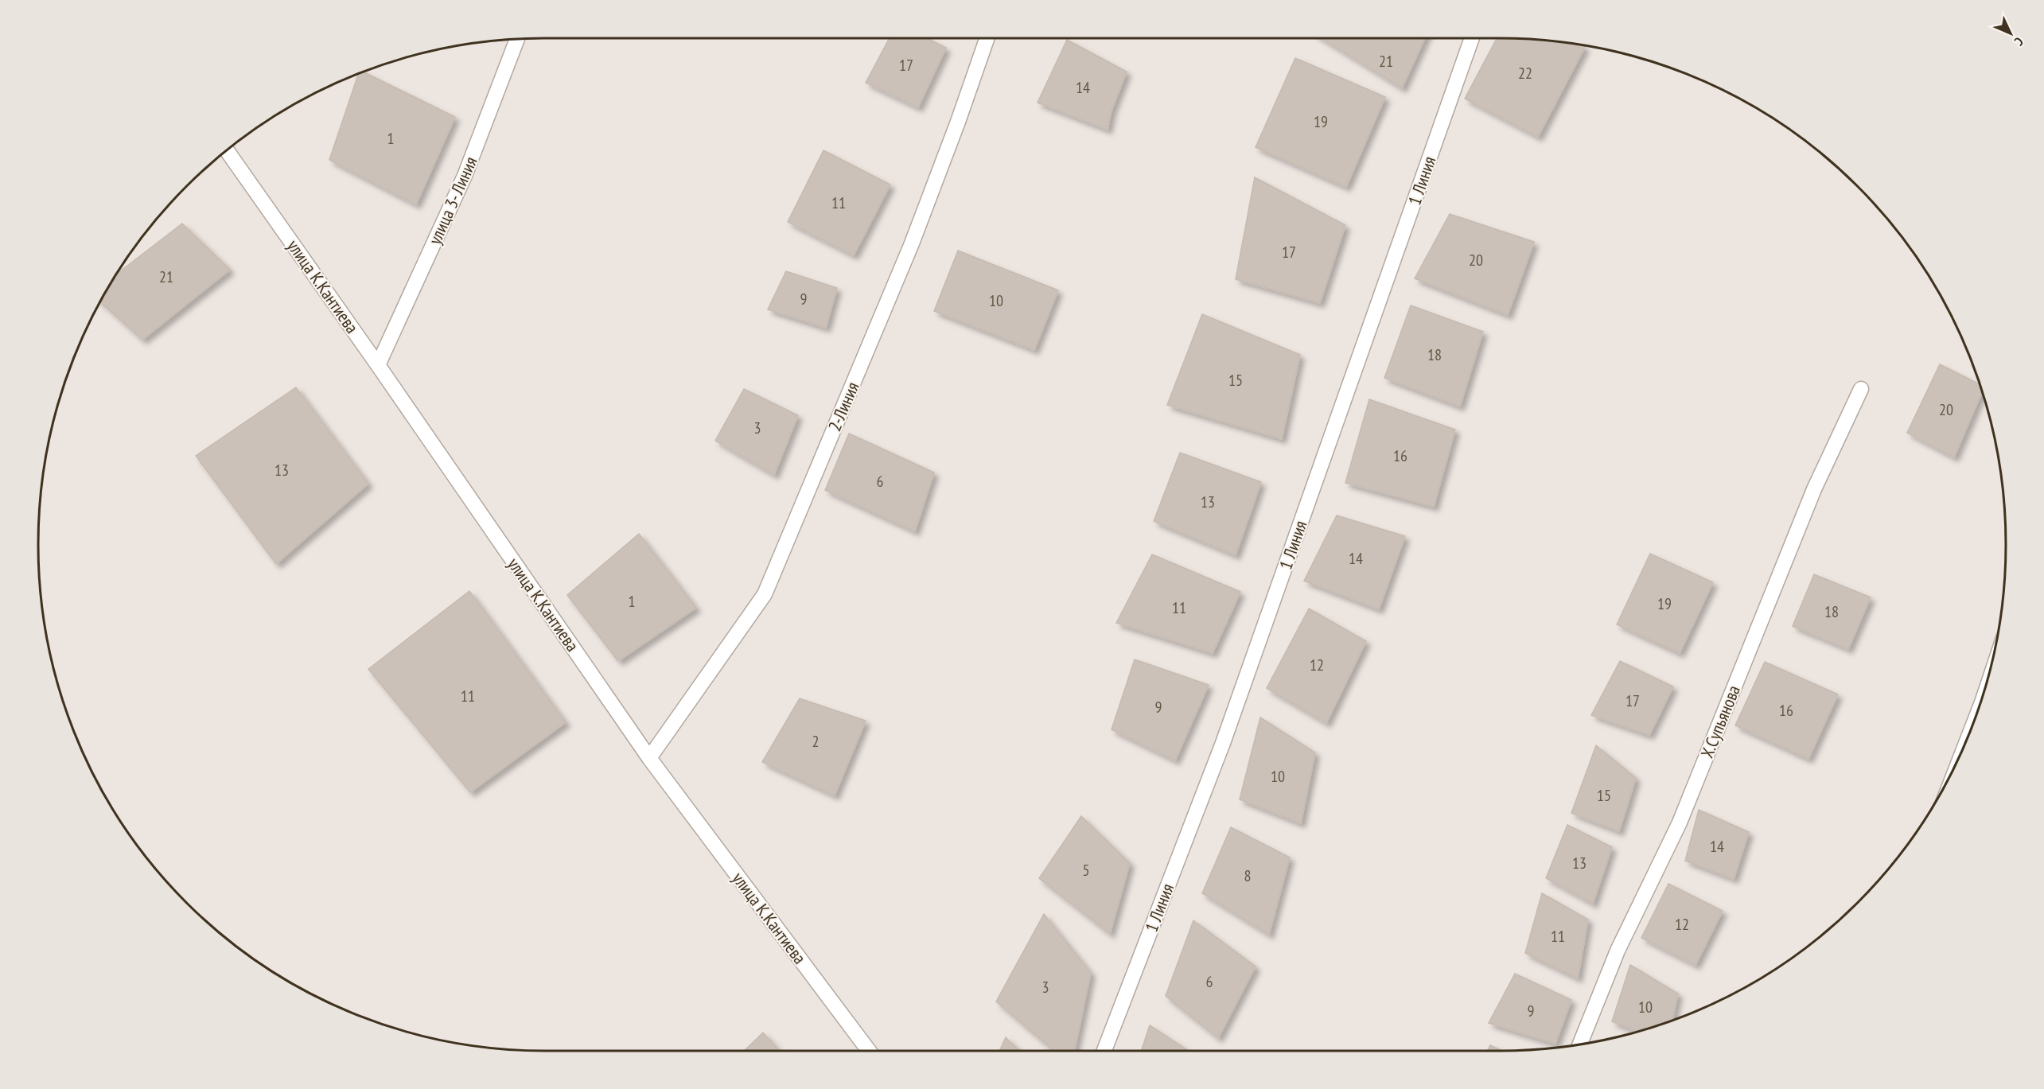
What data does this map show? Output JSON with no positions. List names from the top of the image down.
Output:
{
  "streets": {
    "street": [
      "1 Линия",
      "улица 3- Линия",
      "улица К.Кантиева",
      "2-Линия",
      "Х.Супьянова"
    ]
  },
  "crossings": [
    ["улица 3- Линия", "улица К.Кантиева"],
    ["улица К.Кантиева", "2-Линия"]
  ],
  "house_numbers": [
    "21",
    "17",
    "22",
    "14",
    "19",
    "1",
    "11",
    "17",
    "20",
    "21",
    "9",
    "10",
    "18",
    "15",
    "20",
    "3",
    "16",
    "13",
    "6",
    "13",
    "14",
    "1",
    "19",
    "11",
    "18",
    "12",
    "11",
    "17",
    "9",
    "16",
    "2",
    "10",
    "15",
    "14",
    "13",
    "5",
    "8",
    "12",
    "11",
    "6",
    "3",
    "10",
    "9"
  ],
  "north": "bottom right"
}
